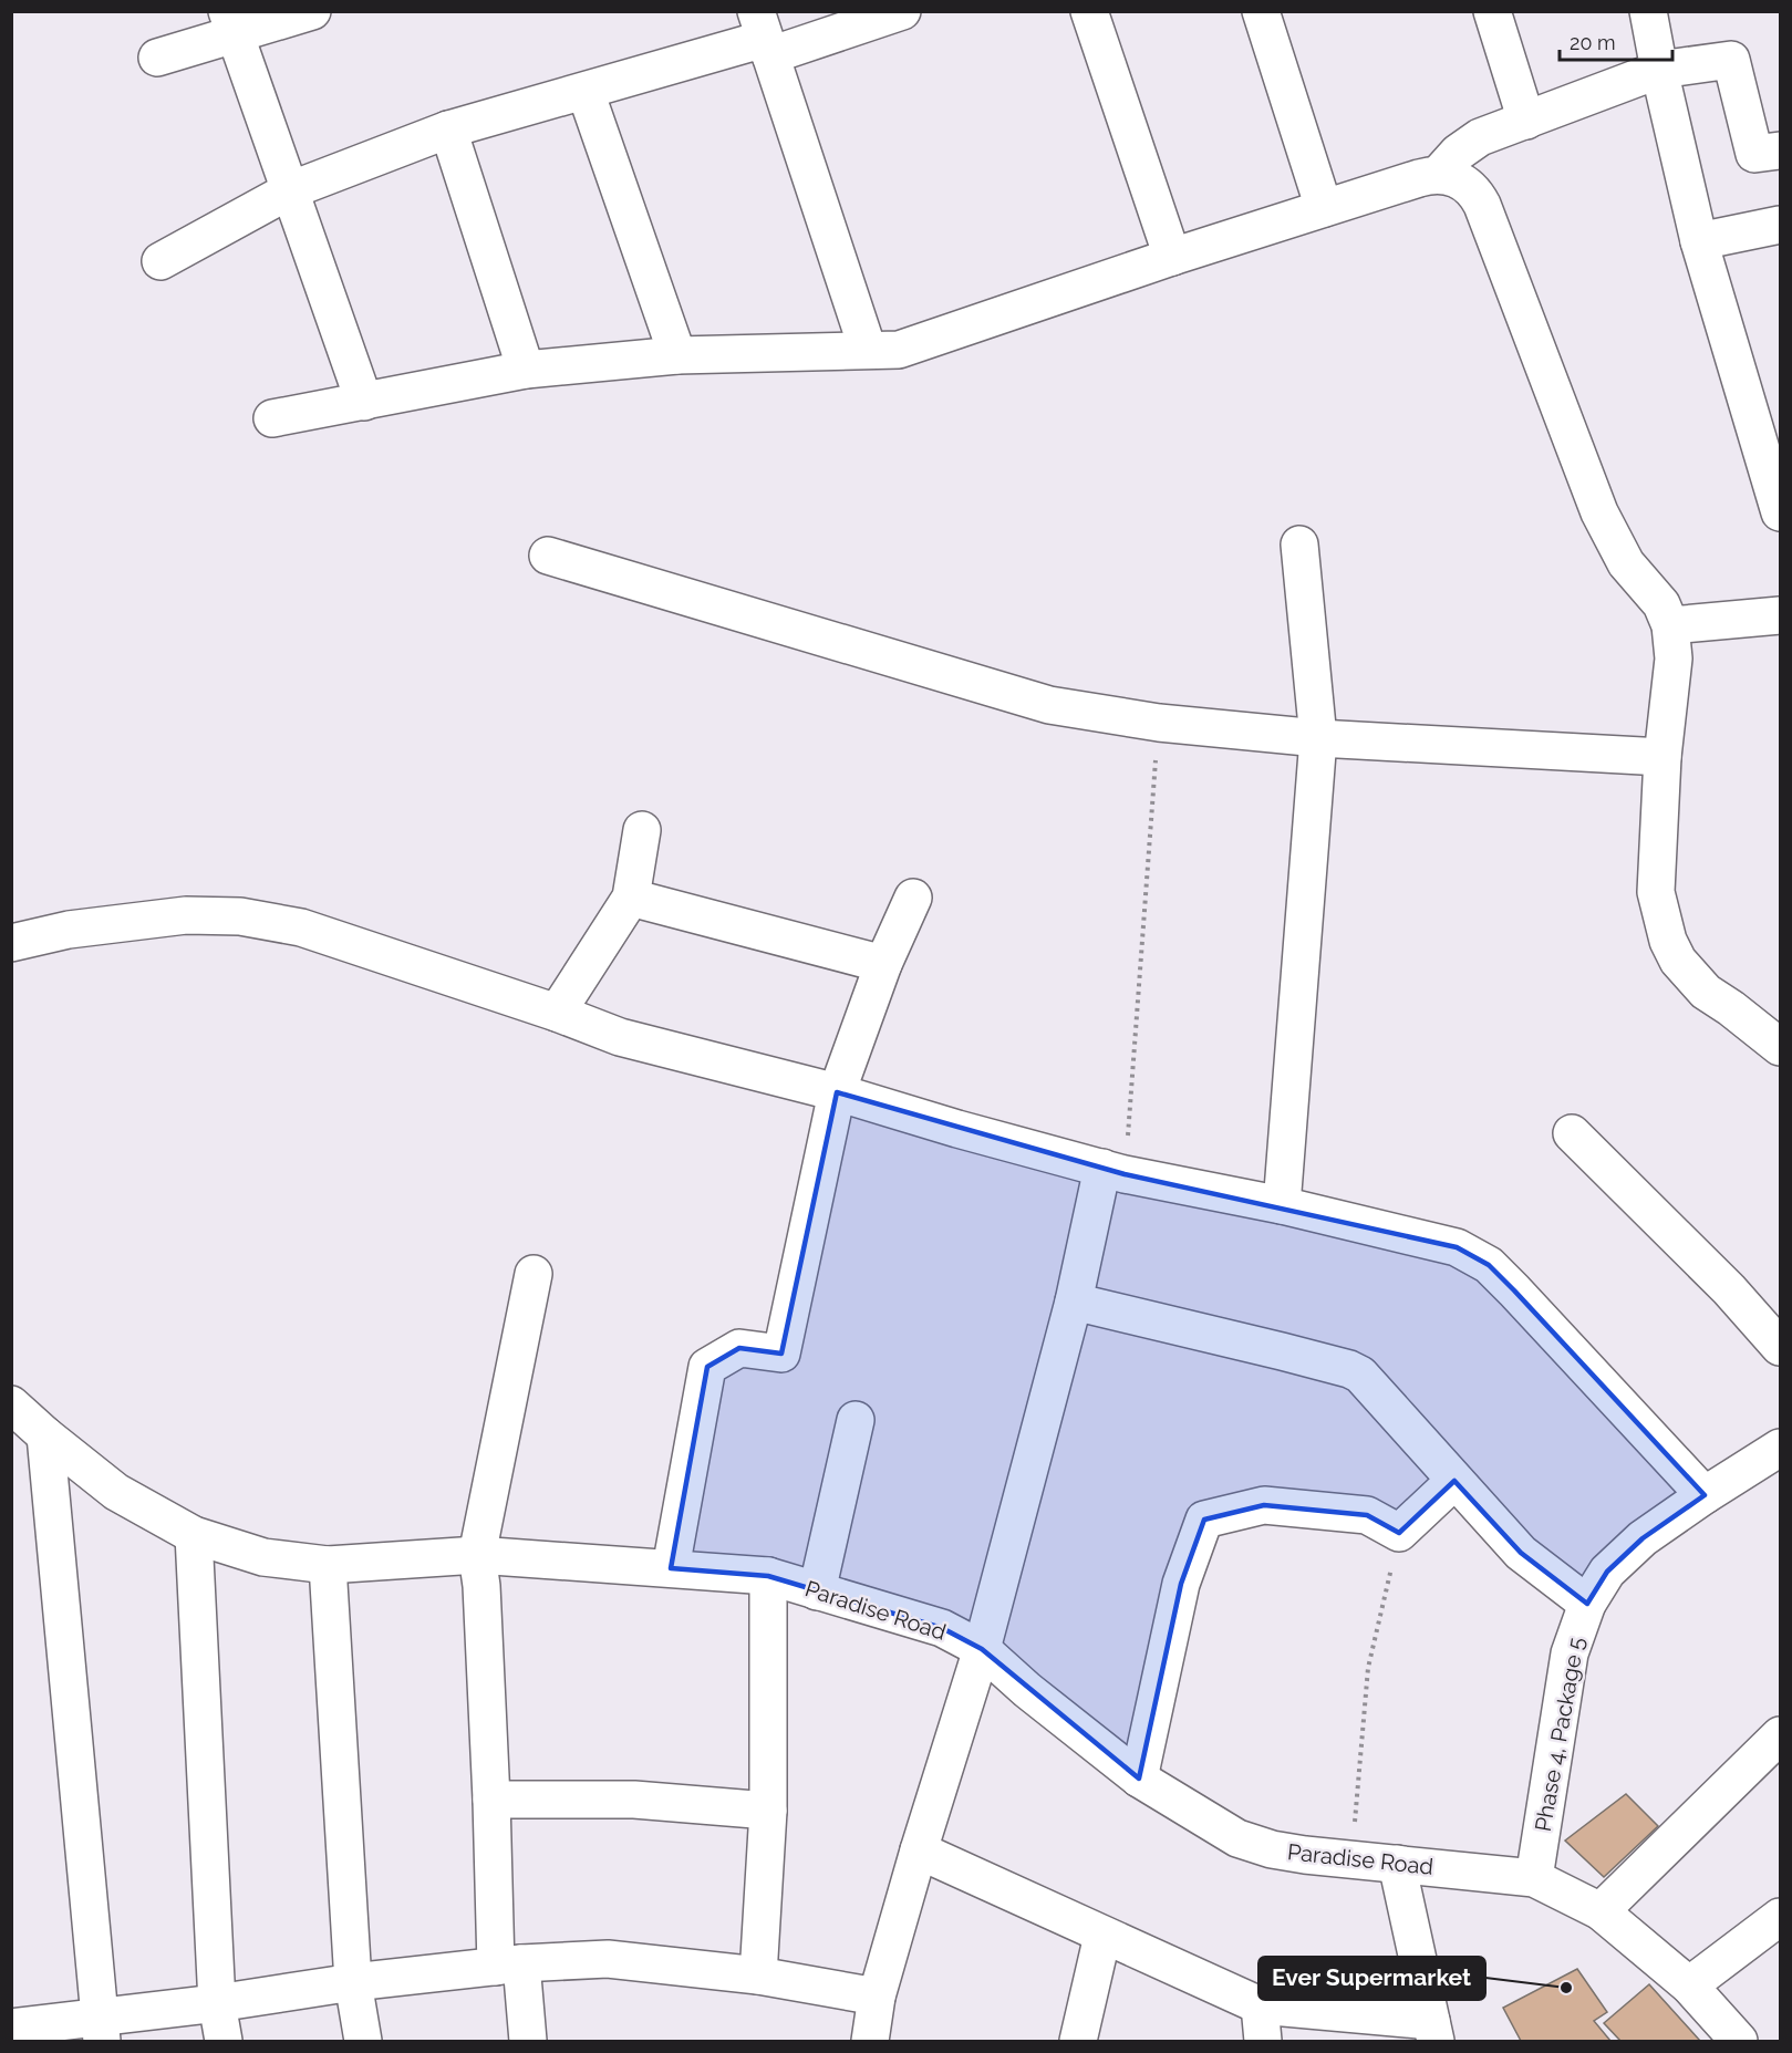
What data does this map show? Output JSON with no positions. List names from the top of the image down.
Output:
{
  "streets": {
    "street": ["Paradise Road", "Phase 4, Package 5"]
  },
  "crossings": [
    ["Paradise Road", "Phase 4, Package 5"]
  ],
  "places": ["Ever Supermarket"],
  "scale_bar": "20 m"
}
